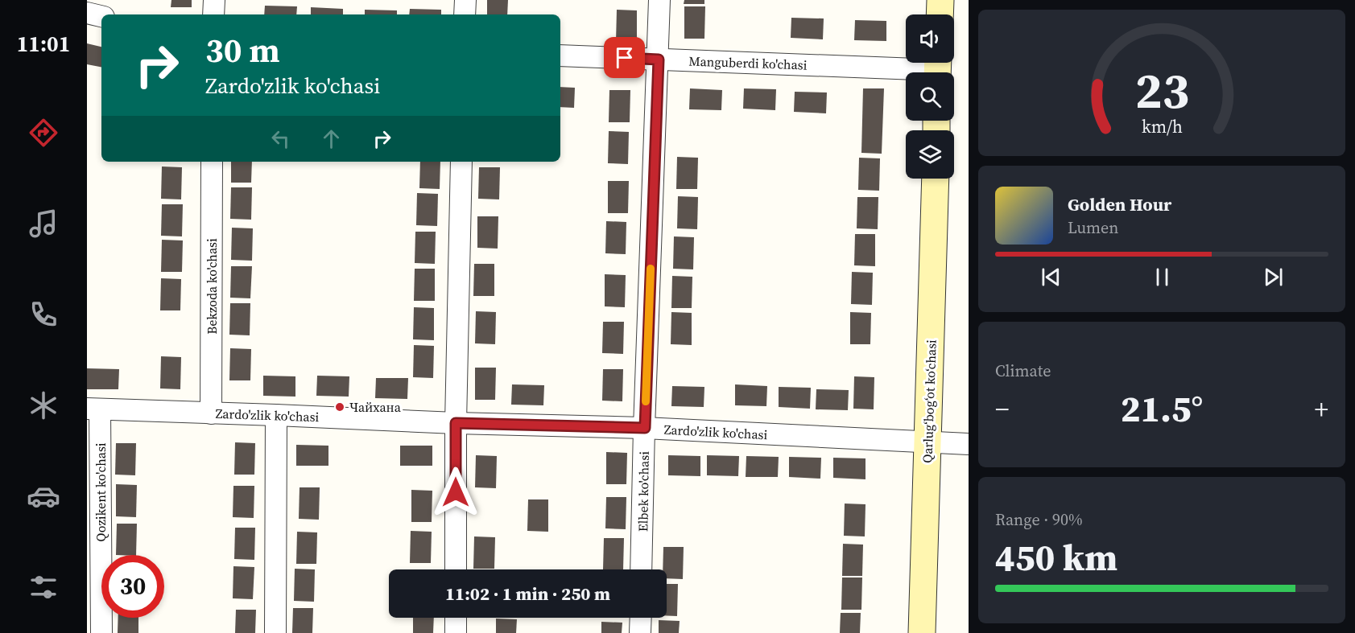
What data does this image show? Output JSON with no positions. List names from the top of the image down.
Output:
{
  "streets": {
    "main road": ["Qarlug‘bog‘ot ko‘chasi"],
    "street": [
      "Manguberdi ko'chasi",
      "Bekzoda ko'chasi",
      "Zardo'zlik ko'chasi",
      "Elbek ko'chasi",
      "Qozikent ko'chasi"
    ]
  },
  "crossings": [
    ["Manguberdi ko'chasi", "Elbek ko'chasi"],
    ["Bekzoda ko'chasi", "Zardo'zlik ko'chasi"],
    ["Qarlug‘bog‘ot ko‘chasi", "Zardo'zlik ko'chasi"],
    ["Zardo'zlik ko'chasi", "Elbek ko'chasi"],
    ["Zardo'zlik ko'chasi", "Qozikent ko'chasi"]
  ],
  "places": ["Чайхана"],
  "page": {
    "tabs": "11:01",
    "turn": ["30 m", "Zardo'zlik ko'chasi"],
    "song": ["Golden Hour", "Lumen"],
    "tile": [
      "Climate",
      ["Range · 90%", "450 km"]
    ],
    "heat": ["−", "21.5°", "+"],
    "limit": "30",
    "trip": "11:02 · 1 min · 250 m",
    "gauge": ["23", "km/h"]
  }
}
